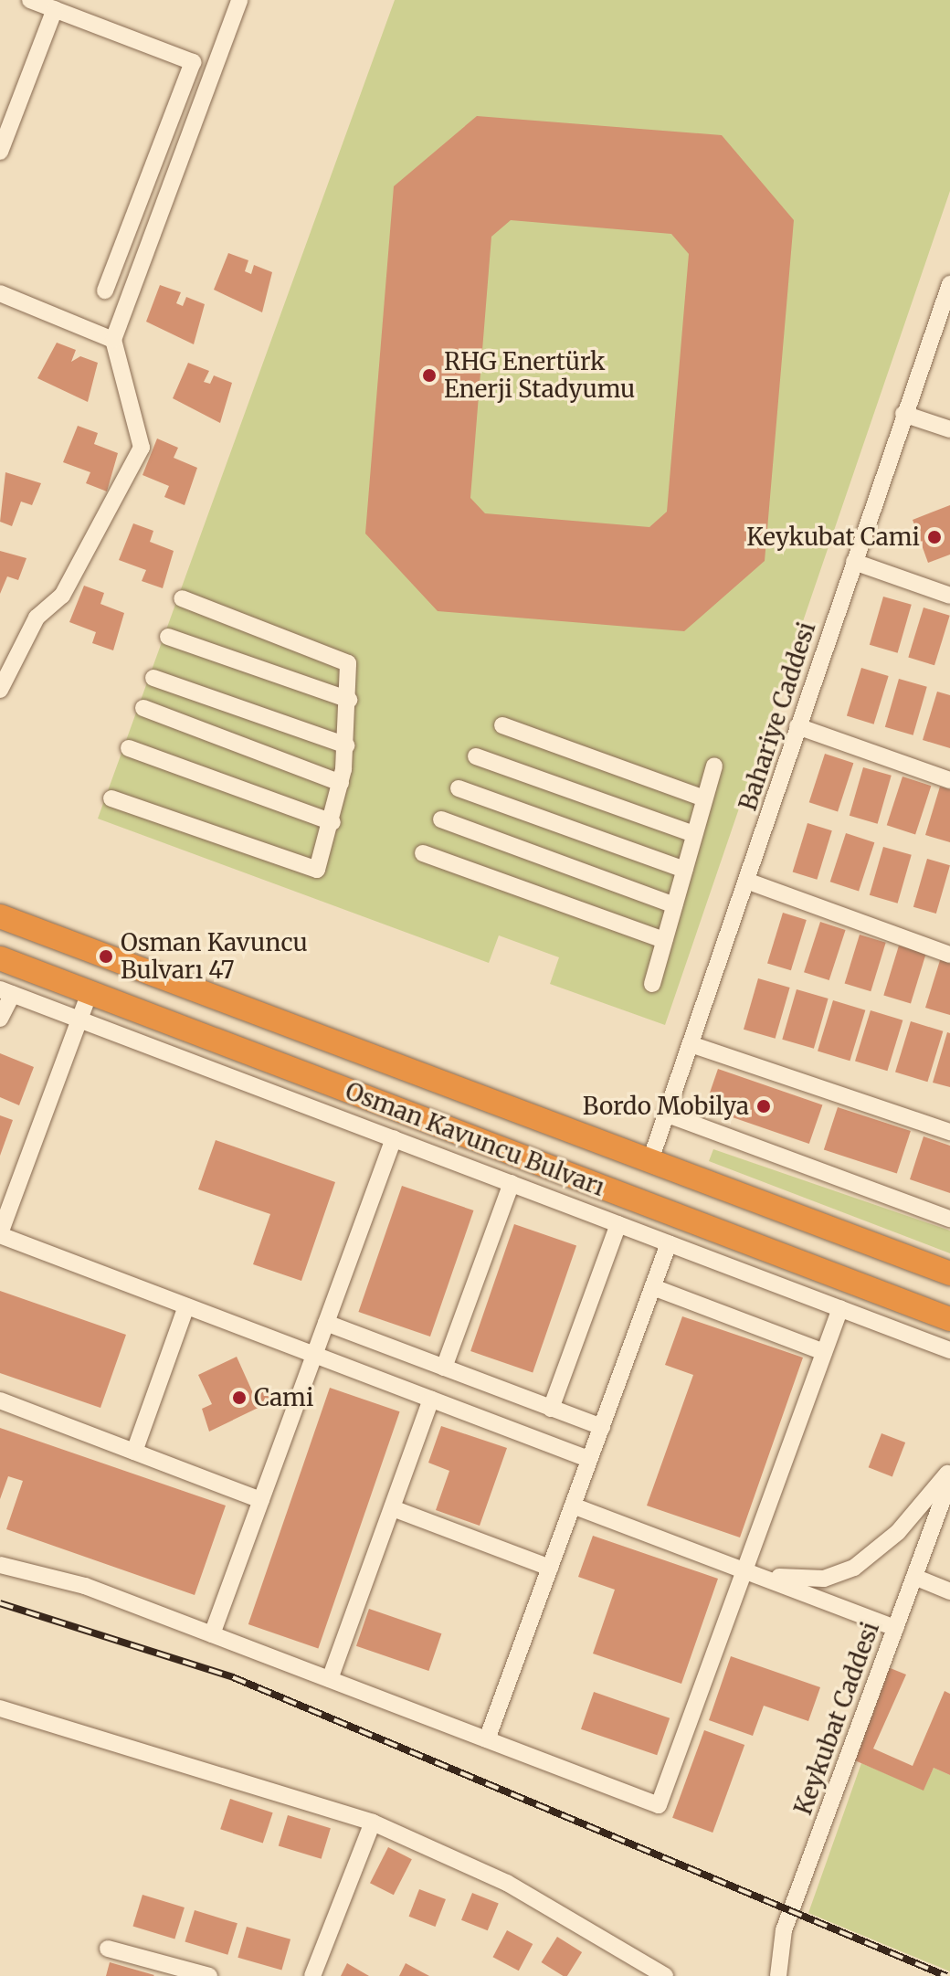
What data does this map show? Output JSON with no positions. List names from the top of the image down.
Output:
{
  "streets": {
    "highway": ["Osman Kavuncu Bulvarı"],
    "street": ["Bahariye Caddesi", "Keykubat Caddesi"]
  },
  "crossings": [
    ["Bahariye Caddesi", "Osman Kavuncu Bulvarı"]
  ],
  "places": [
    "RHG Enertürk Enerji Stadyumu",
    "Keykubat Cami",
    "Osman Kavuncu Bulvarı 47",
    "Bordo Mobilya",
    "Cami"
  ]
}
